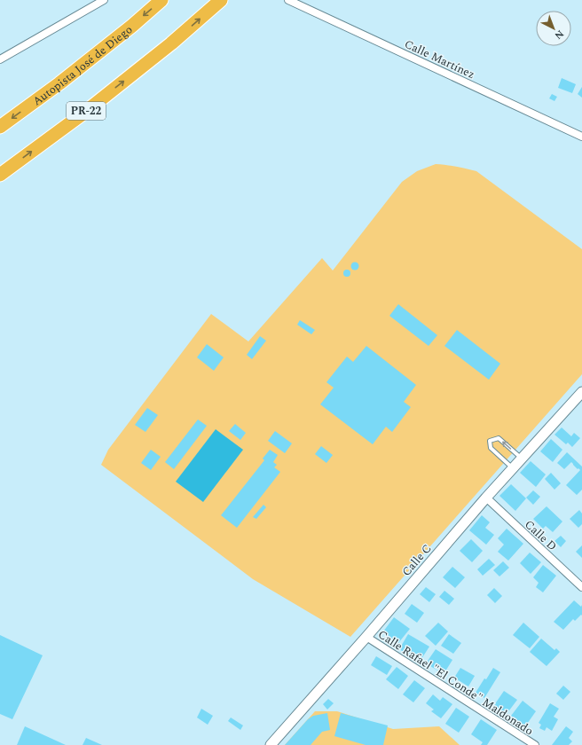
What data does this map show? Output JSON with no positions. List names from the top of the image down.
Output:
{
  "streets": {
    "highway": ["Autopista José de Diego", "PR-22"],
    "street": [
      "Calle Martínez",
      "Calle D",
      "Calle C",
      "Calle Rafael \"El Conde\" Maldonado"
    ]
  },
  "crossings": [
    ["Calle D", "Calle C"],
    ["Calle C", "Calle Rafael \"El Conde\" Maldonado"]
  ],
  "north": "bottom right"
}
